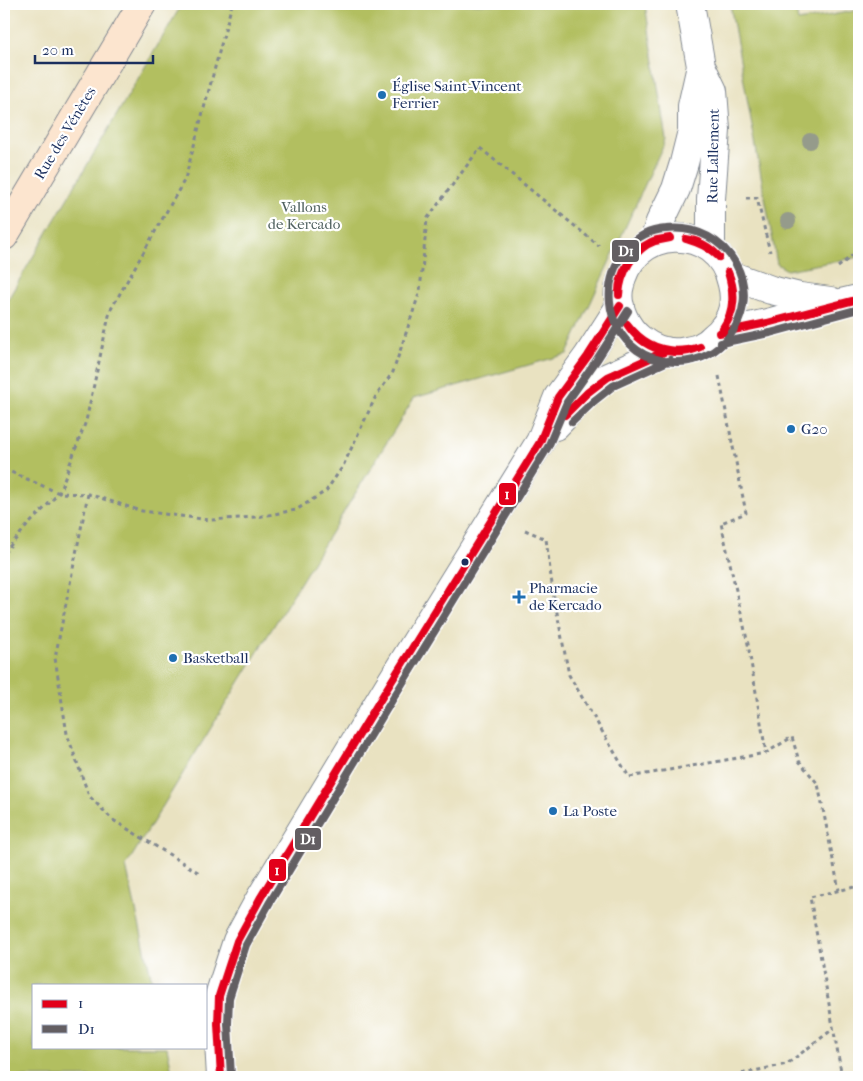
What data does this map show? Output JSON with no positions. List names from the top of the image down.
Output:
{
  "streets": {
    "street": ["Rue des Vénètes", "Rue Lallement"]
  },
  "parks": ["Vallons de Kercado"],
  "places": {
    "other": [
      "Église Saint-Vincent Ferrier",
      "G20",
      "Basketball",
      "La Poste"
    ],
    "health": ["Pharmacie de Kercado"]
  },
  "lines": ["transit line D1", "transit line 1"],
  "legend": ["1", "D1"],
  "scale_bar": "20 m"
}
